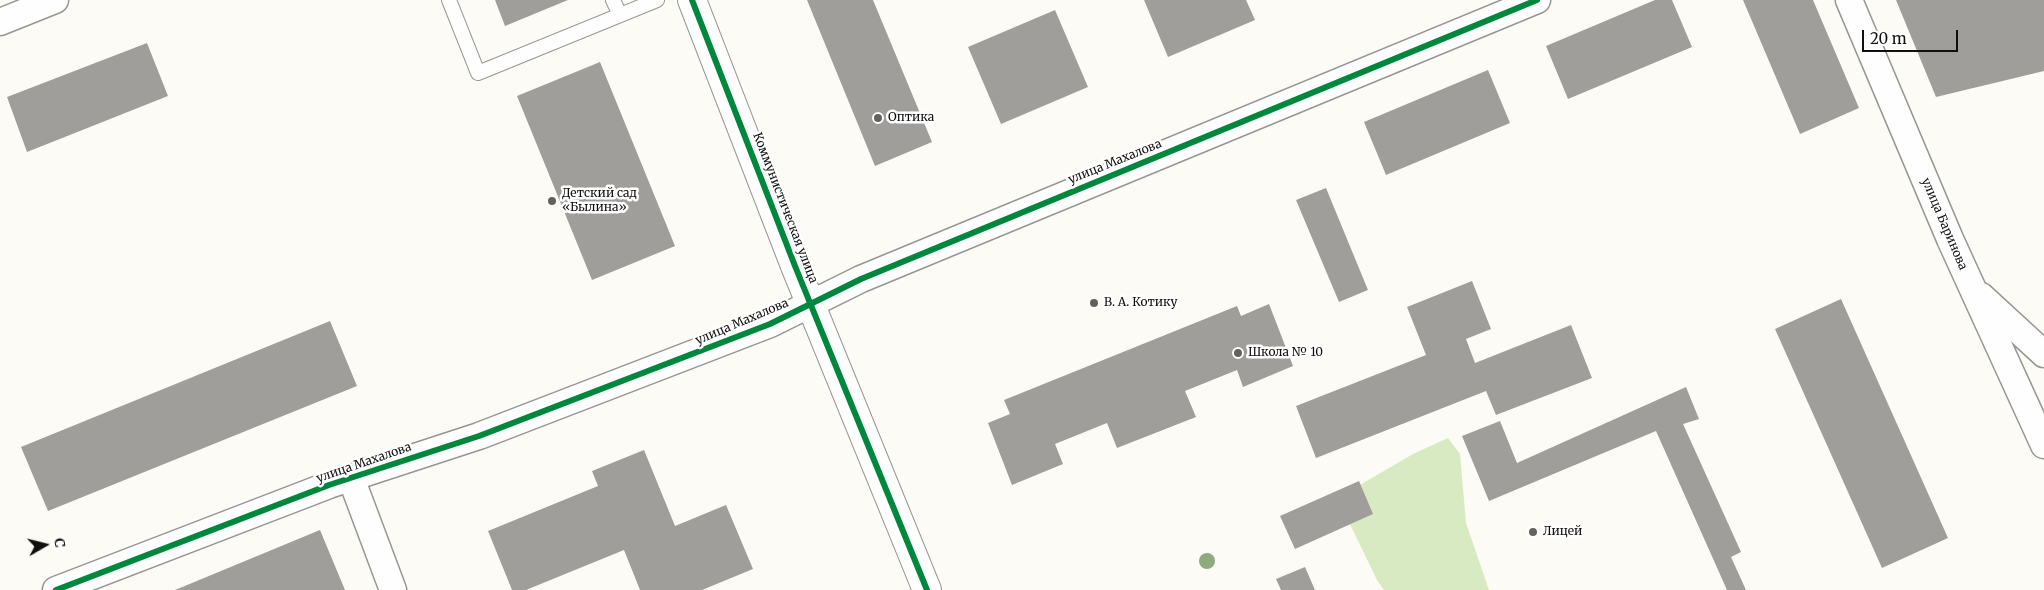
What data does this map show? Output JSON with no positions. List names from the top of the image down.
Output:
{
  "streets": {
    "street": ["улица Махалова", "Коммунистическая улица", "улица Баринова"]
  },
  "crossings": [
    ["улица Махалова", "Коммунистическая улица"]
  ],
  "places": [
    "Оптика",
    "Детский сад «Былина»",
    "В. А. Котику",
    "Школа № 10",
    "Лицей"
  ],
  "scale_bar": "20 m",
  "north": "right"
}
